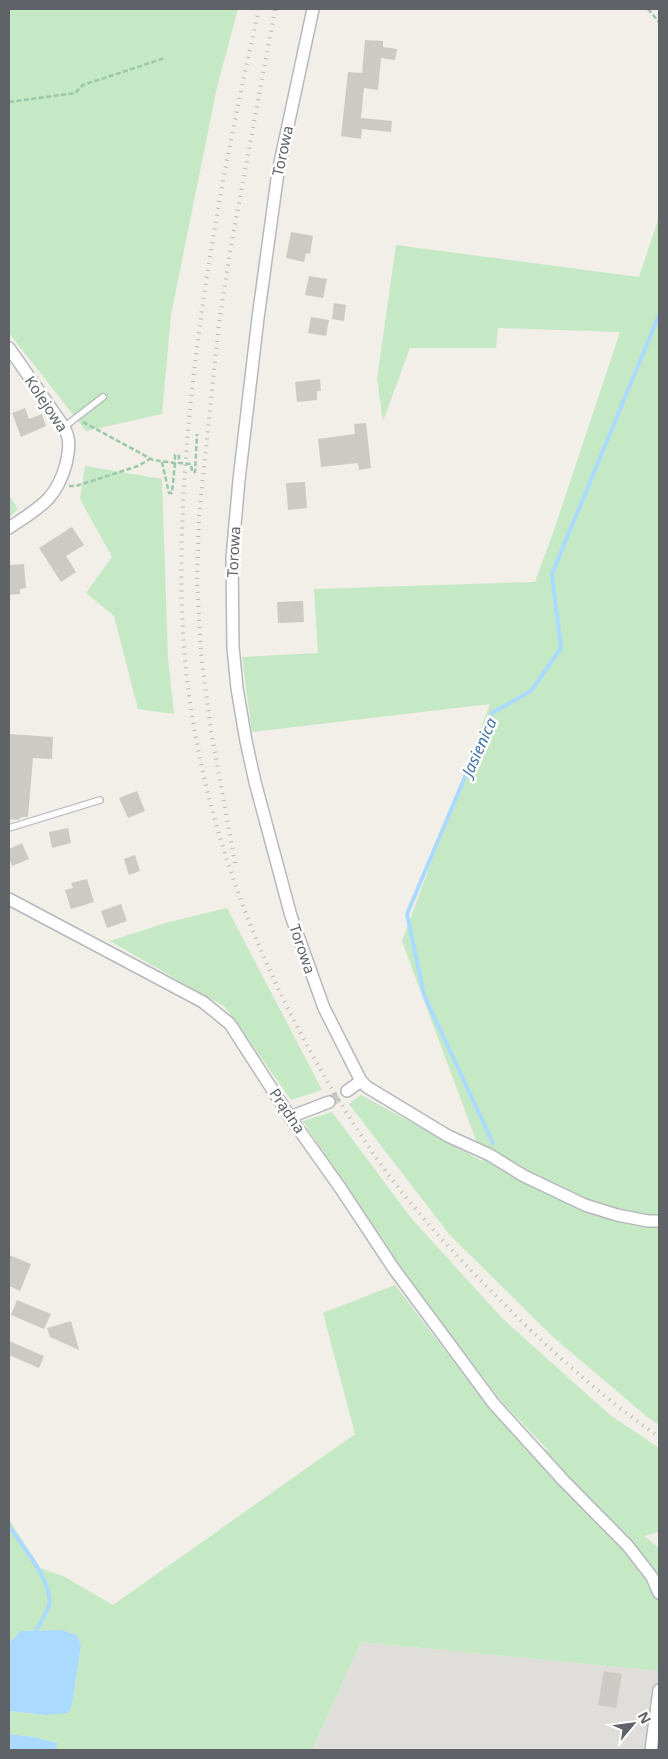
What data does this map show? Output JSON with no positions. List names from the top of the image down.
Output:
{
  "streets": {
    "street": ["Torowa", "Kolejowa", "Prądna"]
  },
  "water": ["Jasienica"],
  "north": "top right"
}
